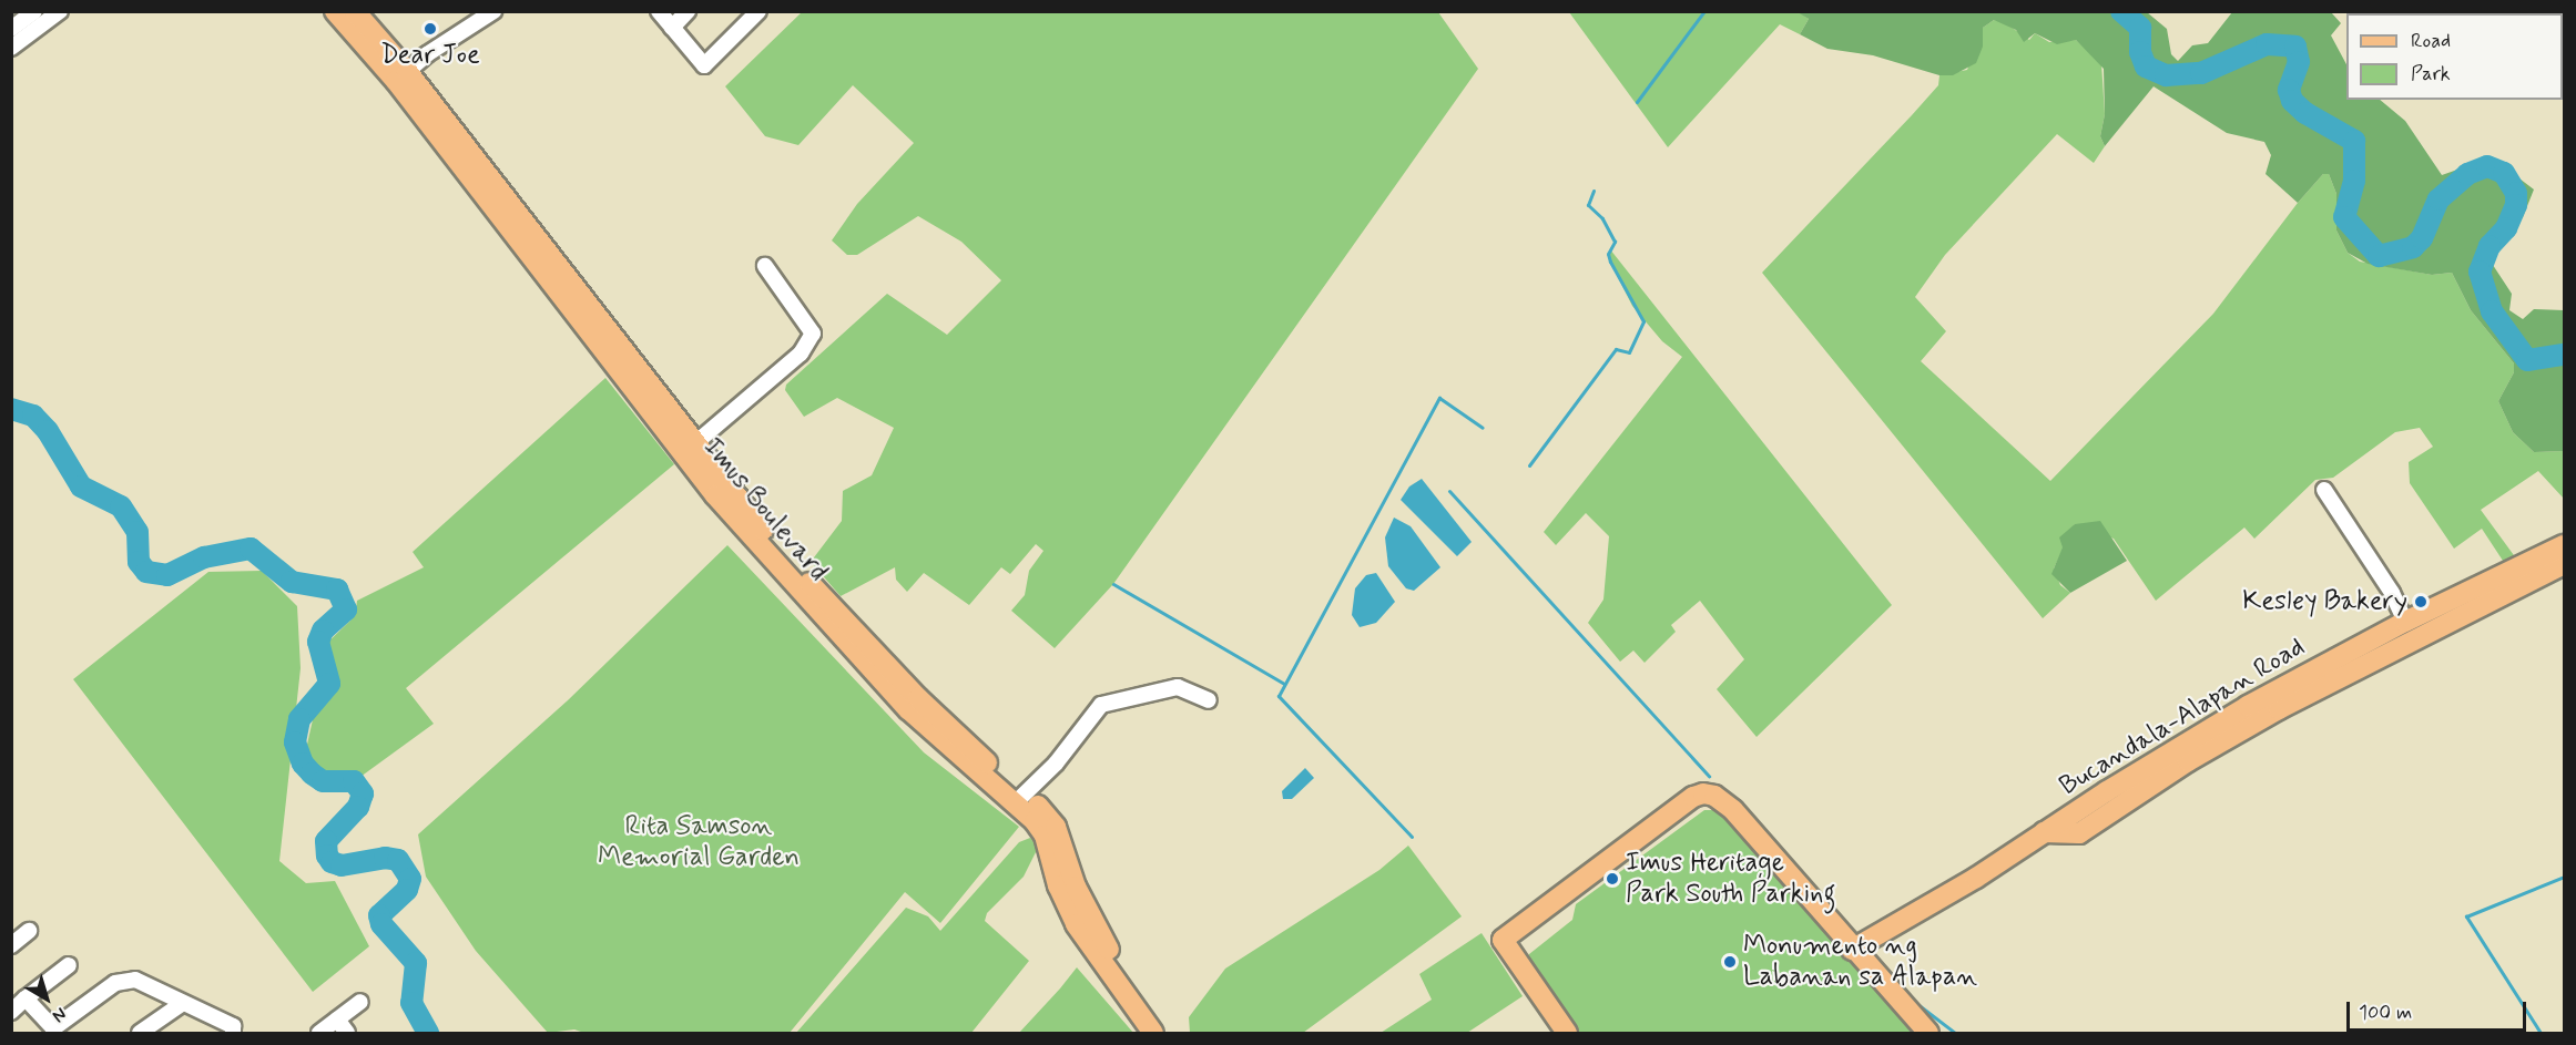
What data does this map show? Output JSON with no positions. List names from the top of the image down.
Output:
{
  "streets": {
    "main road": ["Imus Boulevard", "Bucandala-Alapan Road"]
  },
  "parks": ["Rita Samson Memorial Garden"],
  "places": [
    "Dear Joe",
    "Kesley Bakery",
    "Imus Heritage Park South Parking",
    "Monumento ng Labanan sa Alapan"
  ],
  "legend": ["Road", "Park"],
  "scale_bar": "100 m",
  "north": "bottom right"
}
